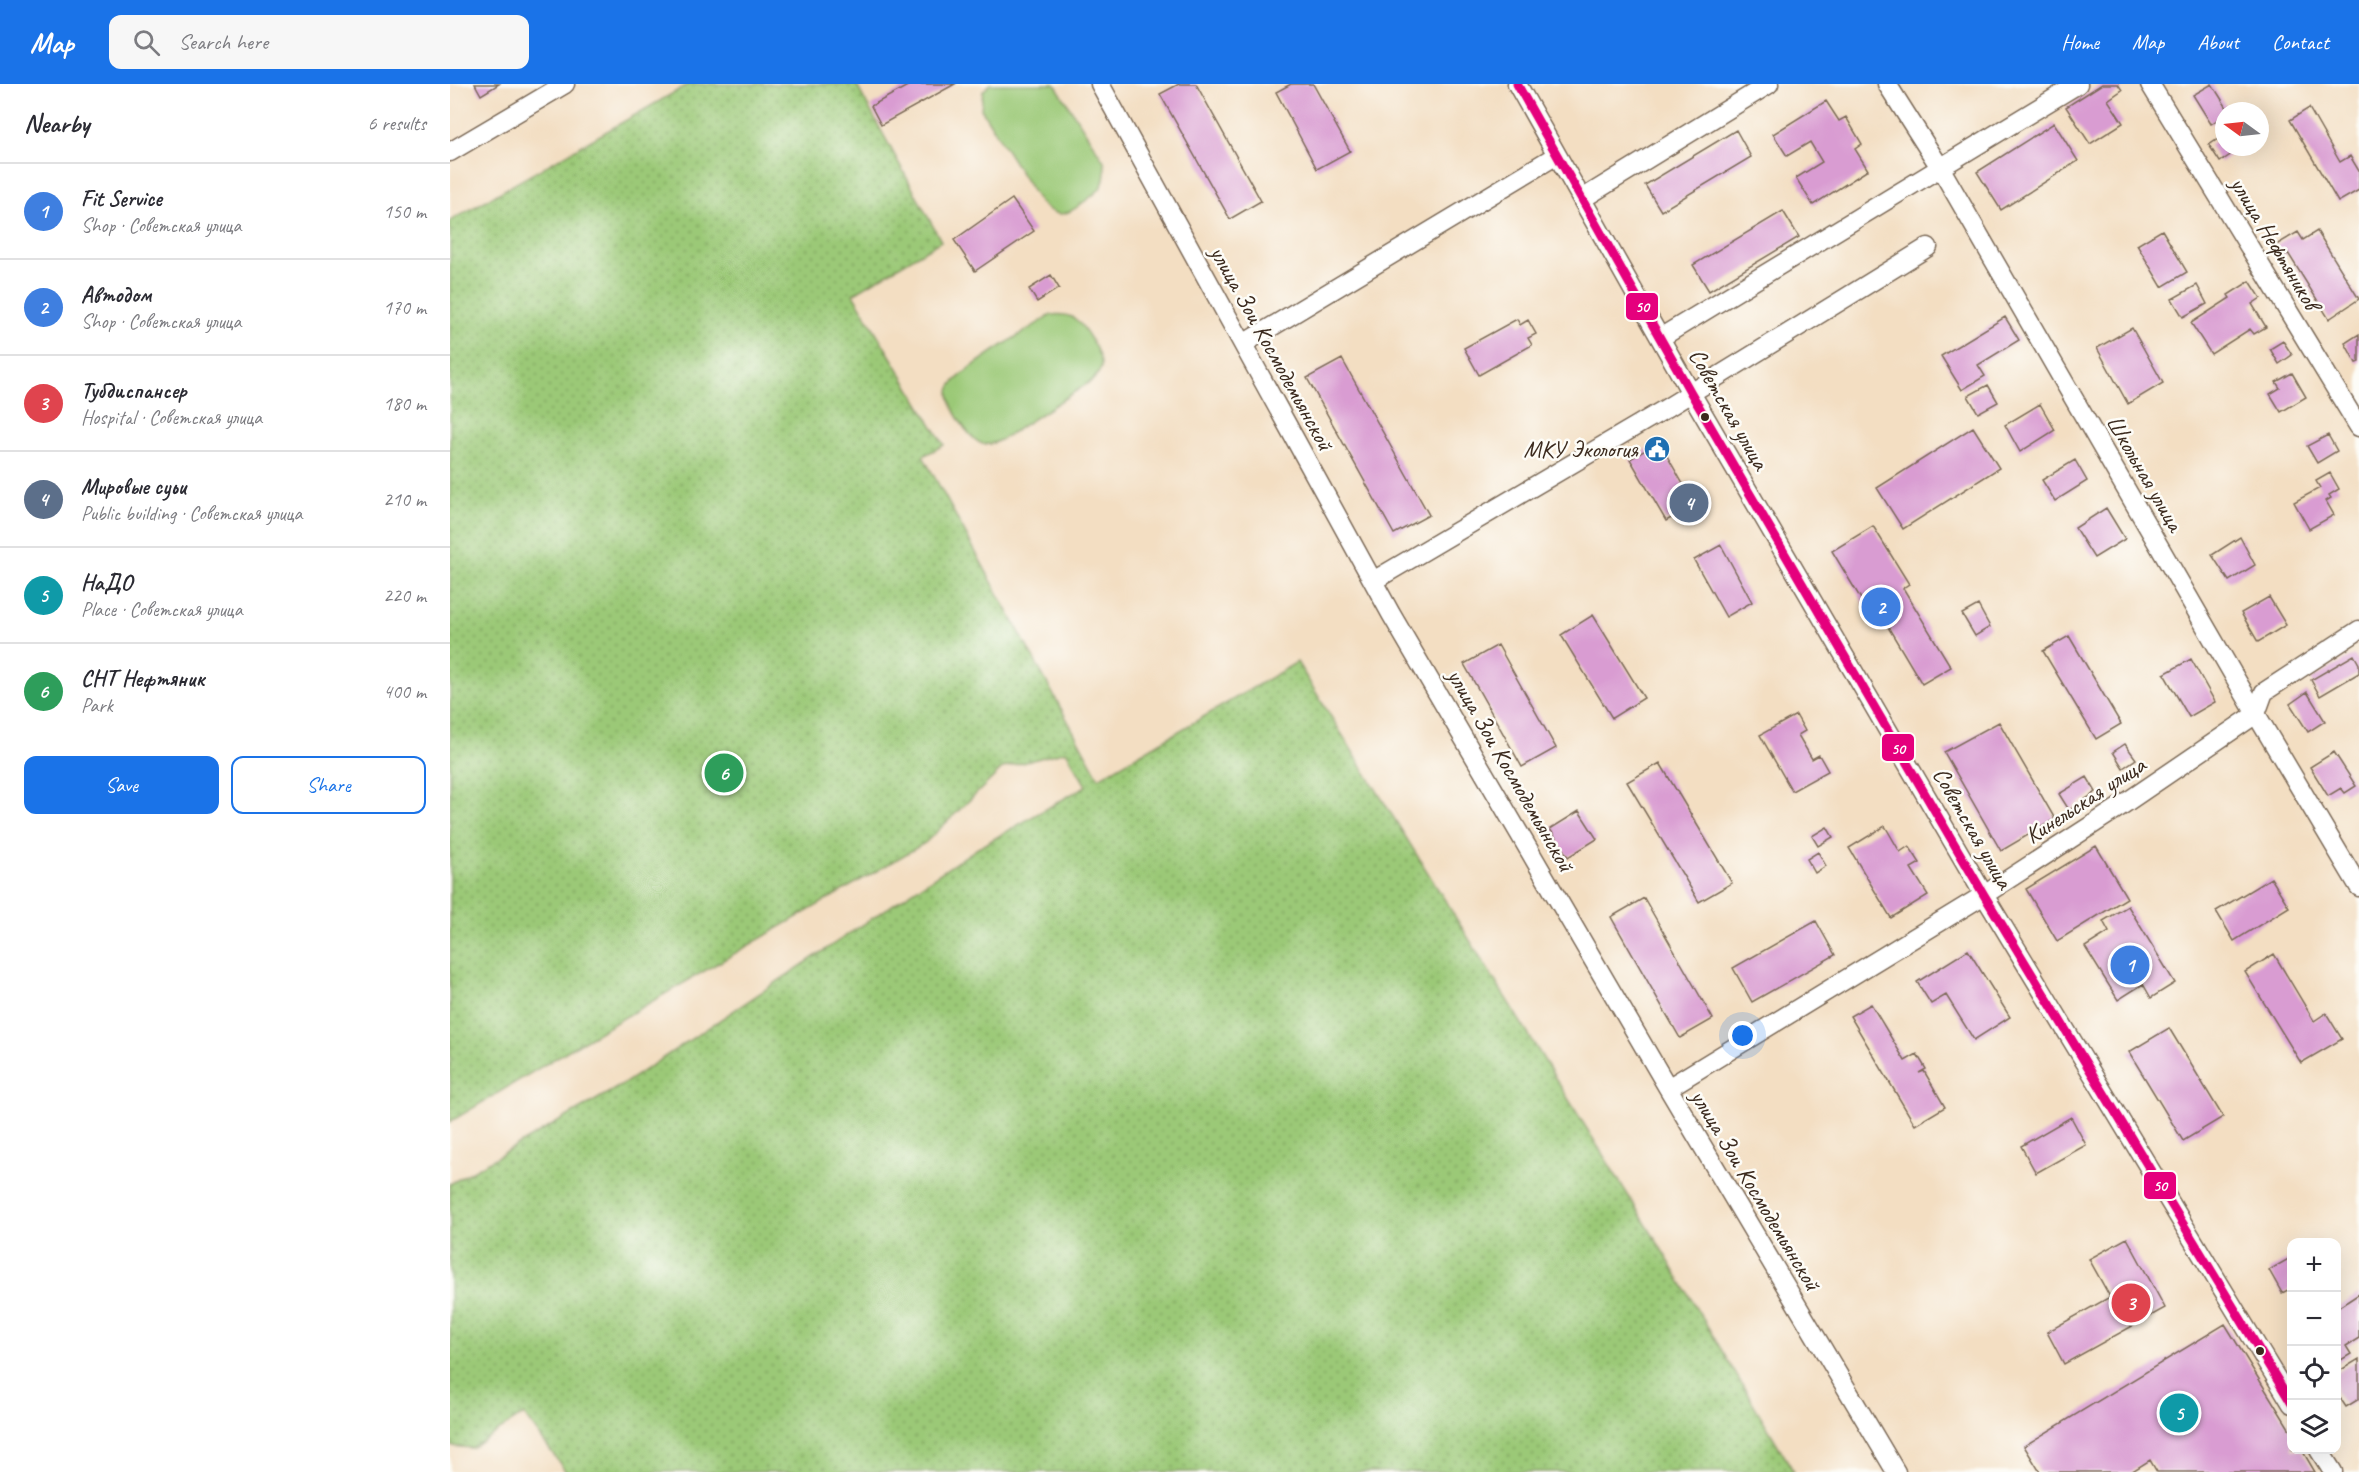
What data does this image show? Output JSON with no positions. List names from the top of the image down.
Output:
{
  "streets": {
    "street": [
      "улица Нефтяников",
      "улица Зои Космодемьянской",
      "Советская улица",
      "Школьная улица",
      "Кинельская улица"
    ]
  },
  "crossings": [
    ["улица Зои Космодемьянской", "Кинельская улица"],
    ["Советская улица", "Кинельская улица"],
    ["Школьная улица", "Кинельская улица"]
  ],
  "places": {
    "public building": ["МКУ Экология"]
  },
  "lines": ["transit line 50"],
  "north": "left",
  "page": {
    "header": "Map",
    "search": "Search here",
    "nav": [
      "Home",
      "Map",
      "About",
      "Contact"
    ],
    "heading": ["Nearby", "6 results"],
    "list": [
      {
        "mark": "1",
        "name": "Fit Service",
        "note": "Shop · Советская улица",
        "value": "150 m"
      },
      {
        "mark": "2",
        "name": "Автодом",
        "note": "Shop · Советская улица",
        "value": "170 m"
      },
      {
        "mark": "3",
        "name": "Тубдиспансер",
        "note": "Hospital · Советская улица",
        "value": "180 m"
      },
      {
        "mark": "4",
        "name": "Мировые суьи",
        "note": "Public building · Советская улица",
        "value": "210 m"
      },
      {
        "mark": "5",
        "name": "НаДО",
        "note": "Place · Советская улица",
        "value": "220 m"
      },
      {
        "mark": "6",
        "name": "СНТ Нефтяник",
        "note": "Park",
        "value": "400 m"
      }
    ],
    "pins": [
      "4",
      "2",
      "6",
      "1",
      "3",
      "5"
    ],
    "buttons": ["Save", "Share"],
    "map_buttons": ["+", "−"]
  }
}
